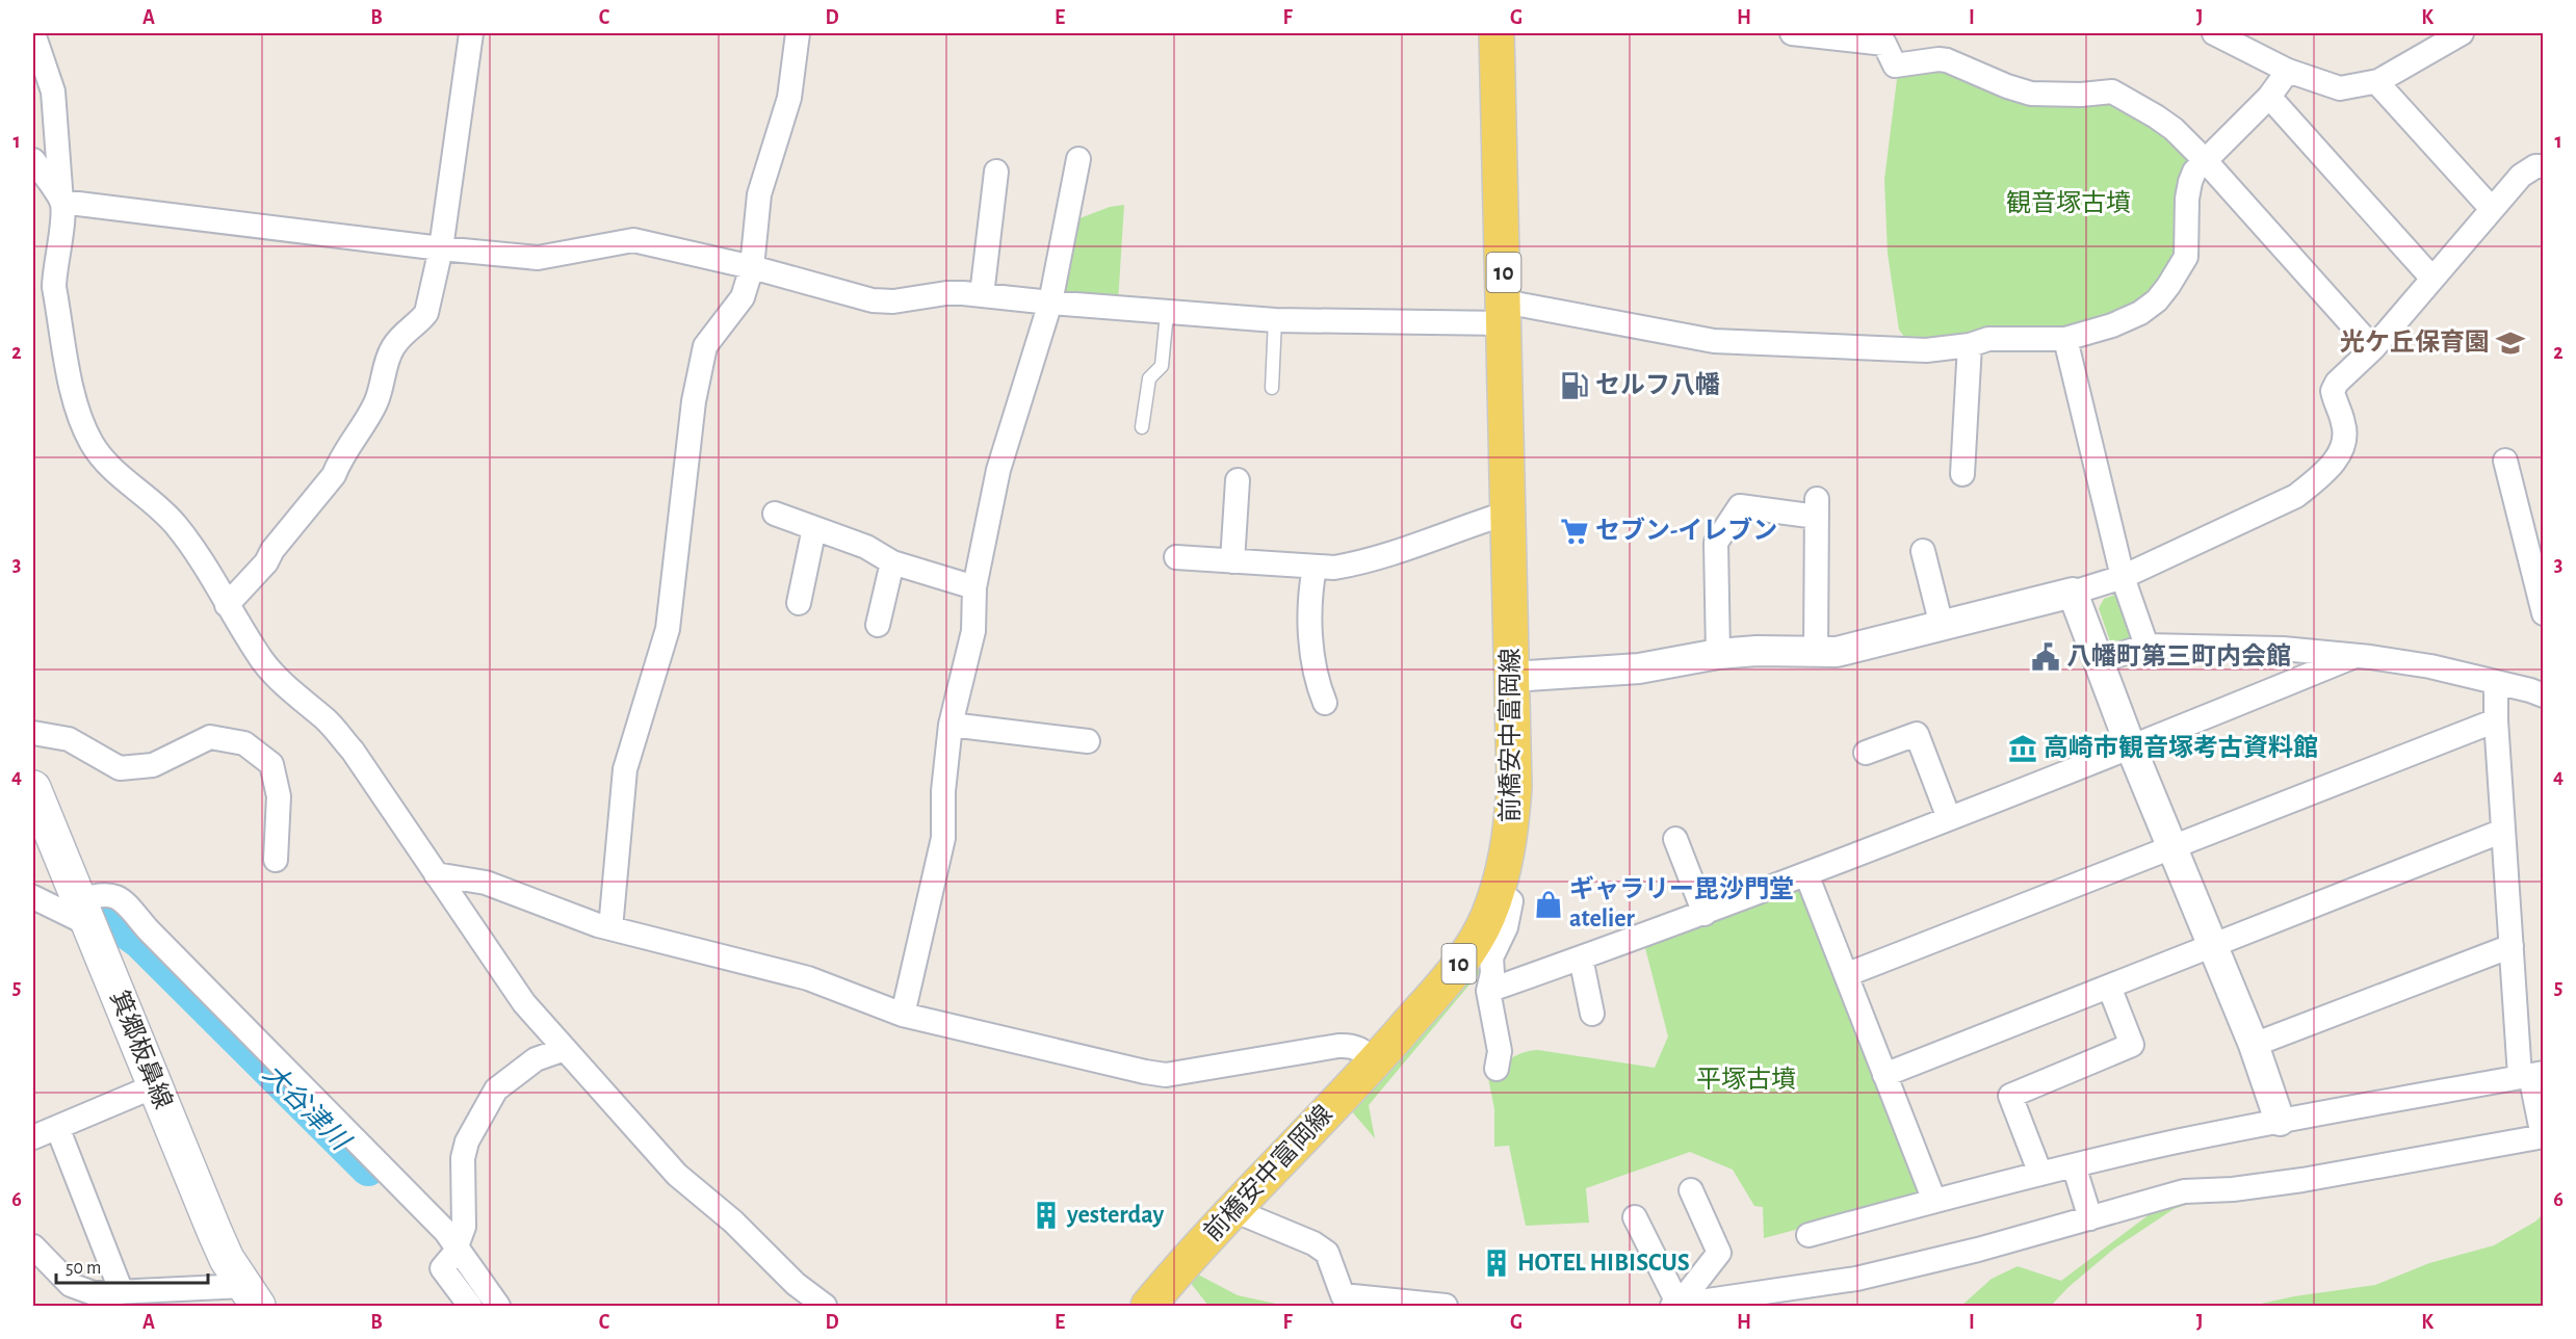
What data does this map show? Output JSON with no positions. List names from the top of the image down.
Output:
{
  "streets": {
    "main road": ["10", "前橋安中富岡線", "箕郷板鼻線"]
  },
  "water": ["大谷津川"],
  "parks": ["観音塚古墳", "平塚古墳"],
  "places": {
    "school or university": ["光ケ丘保育園"],
    "fuel station": ["セルフ八幡"],
    "supermarket": ["セブン-イレブン"],
    "public building": ["八幡町第三町内会館"],
    "museum": ["高崎市観音塚考古資料館"],
    "shop": ["ギャラリー毘沙門堂 atelier"],
    "building": ["yesterday", "HOTEL HIBISCUS"]
  },
  "scale_bar": "50 m",
  "grid": {
    "columns": [
      "A",
      "B",
      "C",
      "D",
      "E",
      "F",
      "G",
      "H",
      "I",
      "J",
      "K"
    ],
    "rows": [
      "1",
      "2",
      "3",
      "4",
      "5",
      "6"
    ]
  }
}
